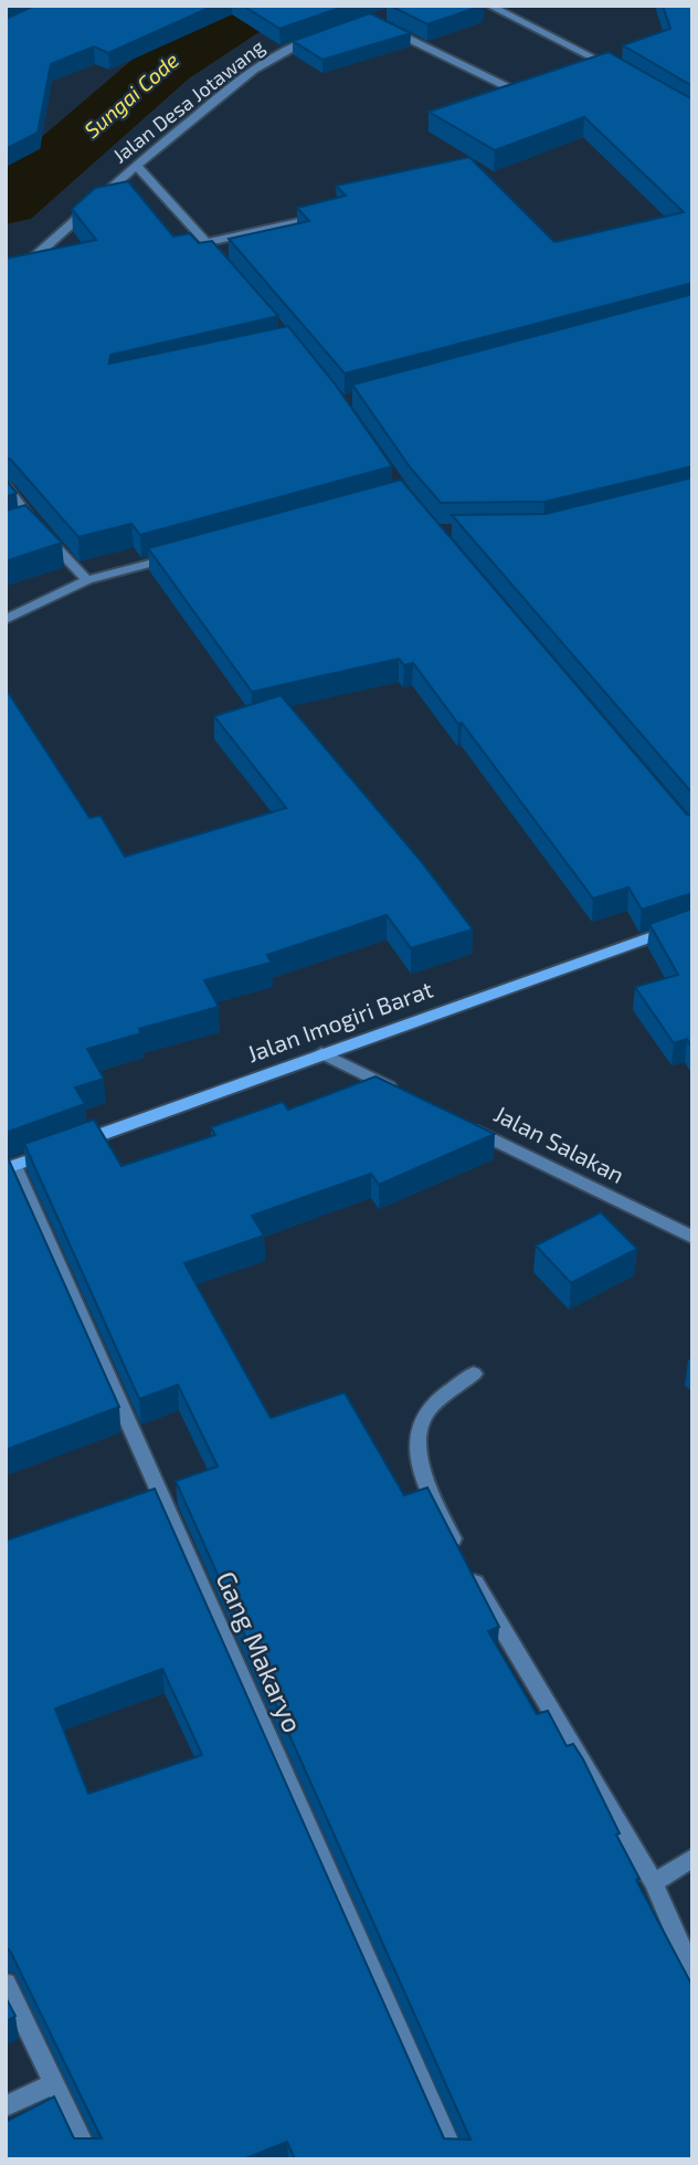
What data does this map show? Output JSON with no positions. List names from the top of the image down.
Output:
{
  "streets": {
    "main road": ["Jalan Imogiri Barat"],
    "street": ["Jalan Desa Jotawang", "Jalan Salakan", "Gang Makaryo"]
  },
  "crossings": [
    ["Jalan Imogiri Barat", "Gang Makaryo"]
  ],
  "water": ["Sungai Code"]
}
